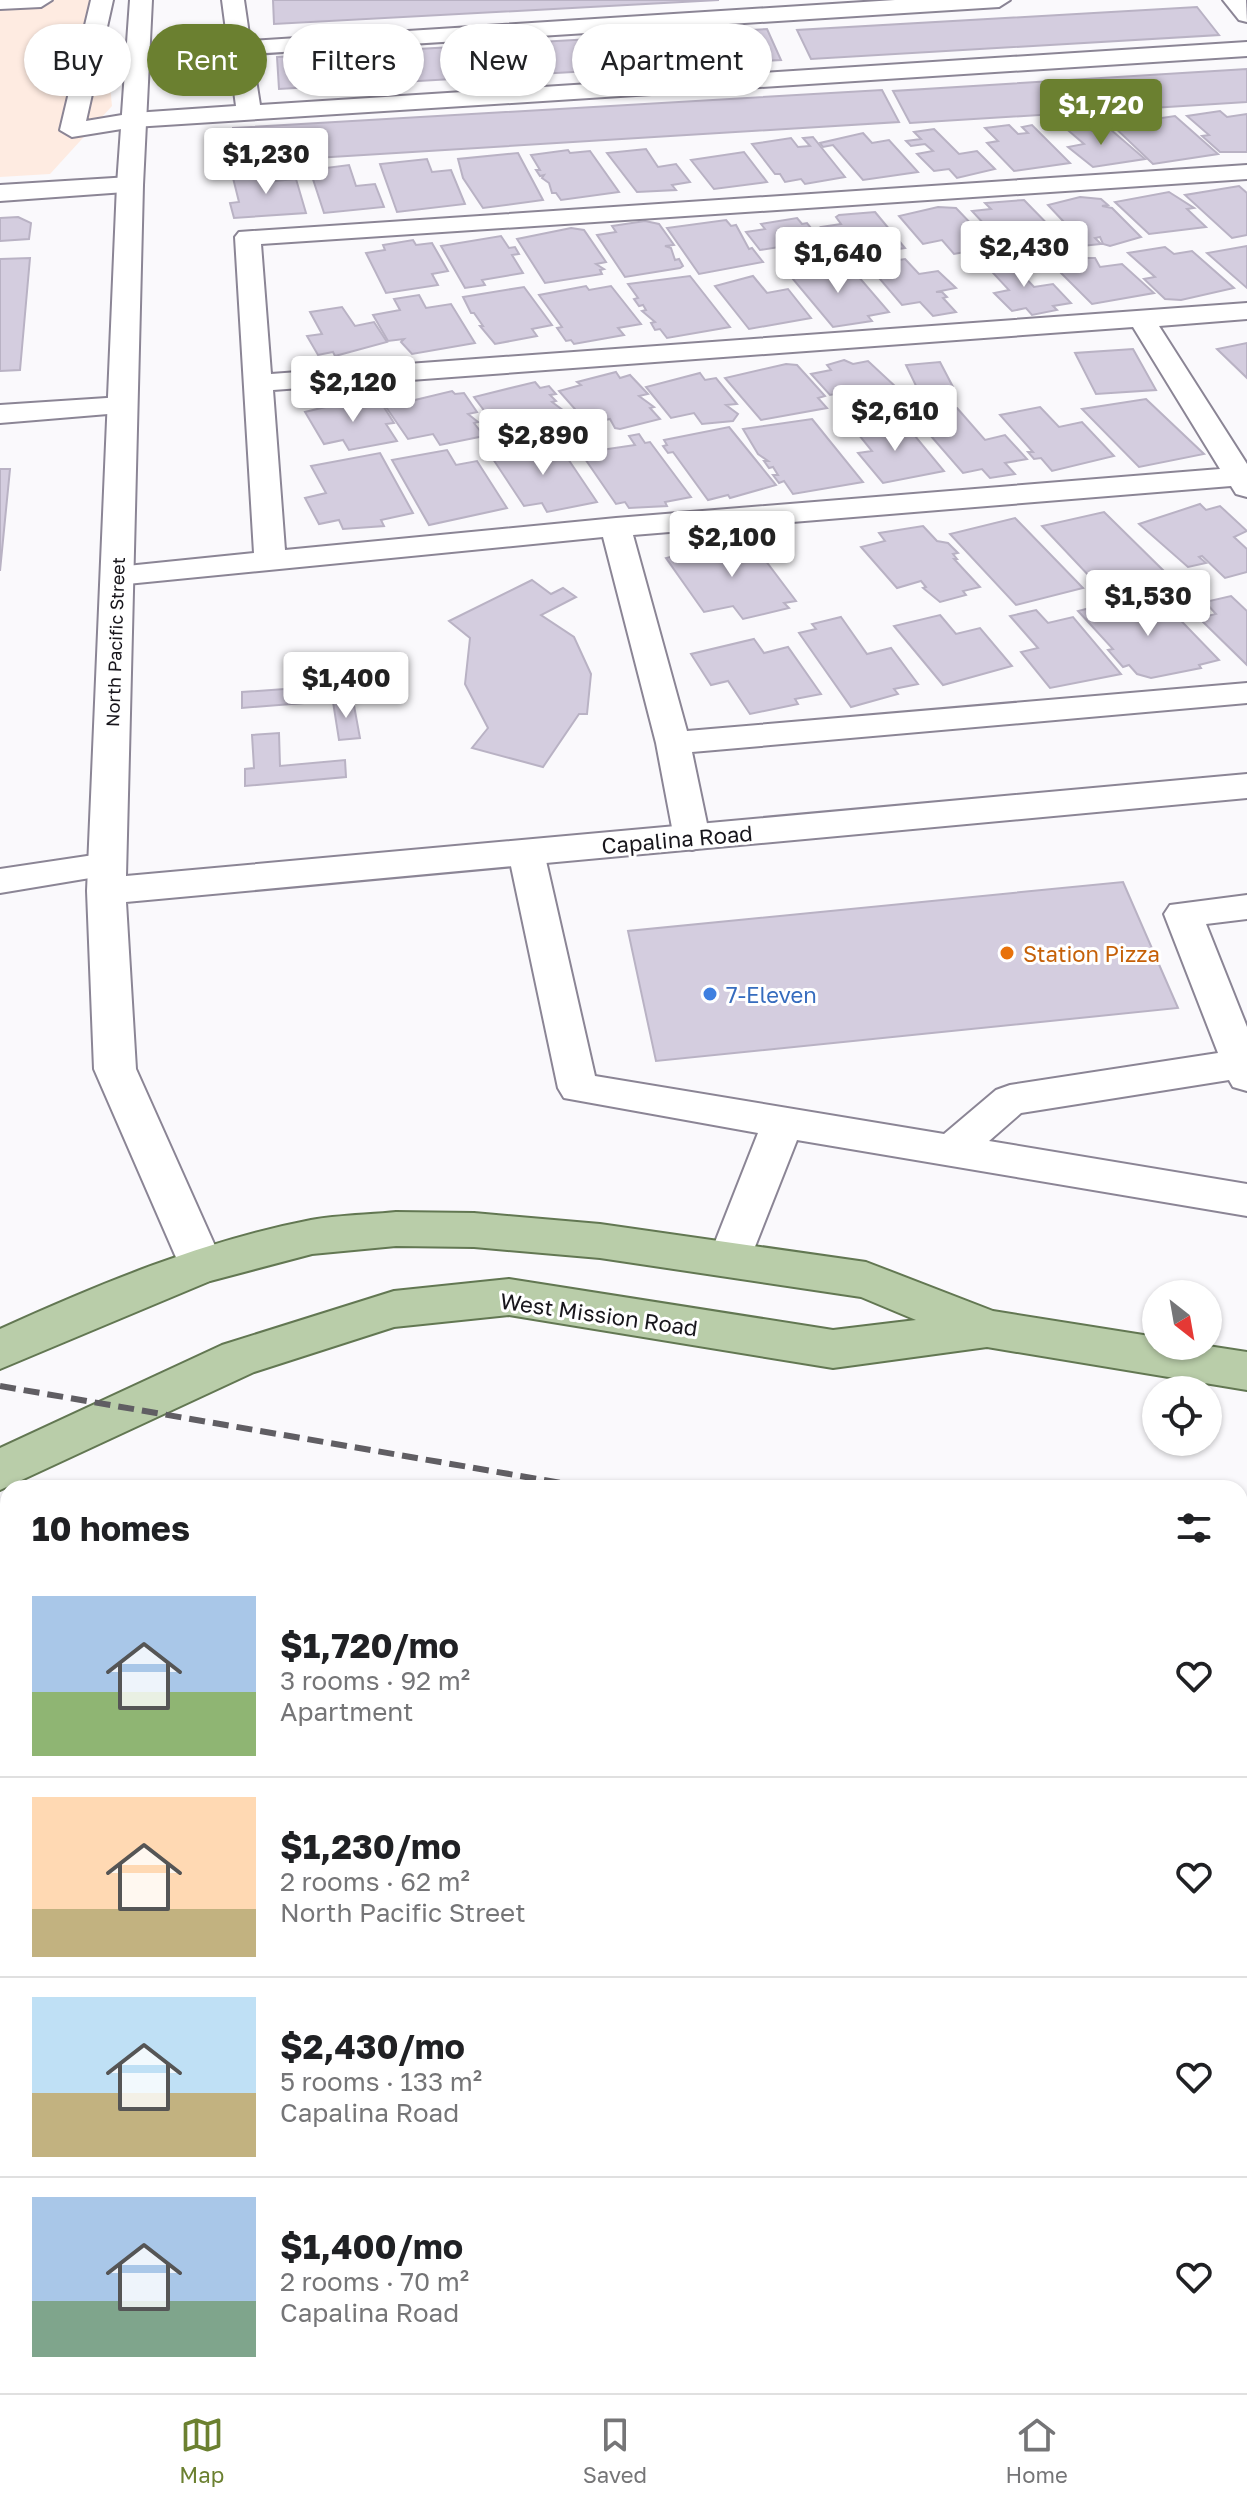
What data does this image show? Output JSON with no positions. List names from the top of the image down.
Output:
{
  "streets": {
    "main road": ["West Mission Road"],
    "street": ["North Pacific Street", "Capalina Road"]
  },
  "crossings": [
    ["North Pacific Street", "Capalina Road"],
    ["North Pacific Street", "West Mission Road"]
  ],
  "places": ["Station Pizza", "7-Eleven"],
  "north": "bottom right",
  "page": {
    "chip": [
      "Buy",
      "Rent",
      "Filters",
      "New",
      "Apartment"
    ],
    "price": [
      "$1,720",
      "$1,230",
      "$2,430",
      "$1,640",
      "$2,120",
      "$2,610",
      "$2,890",
      "$2,100",
      "$1,530",
      "$1,400"
    ],
    "heading": "10 homes",
    "list": [
      {
        "name": "$1,720/mo",
        "note": "3 rooms · 92 m² · Apartment"
      },
      {
        "name": "$1,230/mo",
        "note": "2 rooms · 62 m² · North Pacific Street"
      },
      {
        "name": "$2,430/mo",
        "note": "5 rooms · 133 m² · Capalina Road"
      },
      {
        "name": "$1,400/mo",
        "note": "2 rooms · 70 m² · Capalina Road"
      }
    ],
    "tabs": ["Map", "Saved", "Home"]
  }
}
